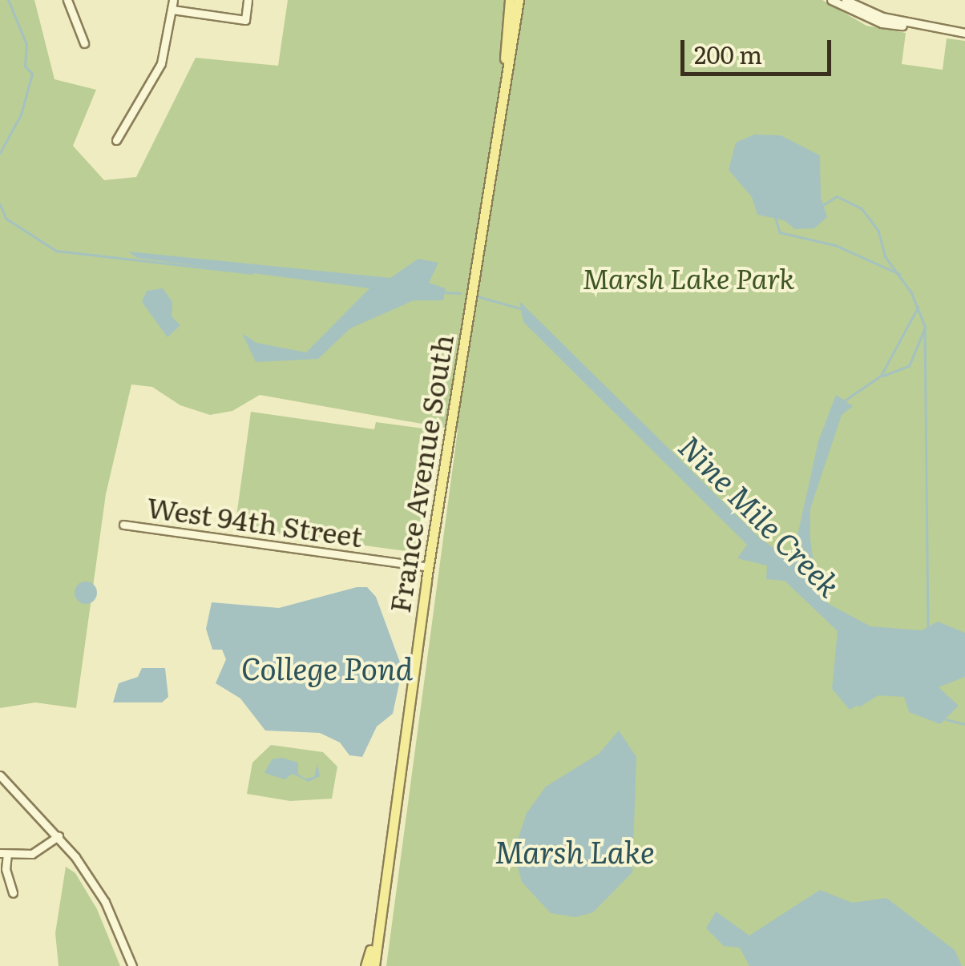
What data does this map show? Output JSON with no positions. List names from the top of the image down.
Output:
{
  "streets": {
    "main road": ["France Avenue South"],
    "street": ["West 94th Street"]
  },
  "crossings": [
    ["France Avenue South", "West 94th Street"]
  ],
  "water": ["Nine Mile Creek", "College Pond", "Marsh Lake"],
  "parks": ["Marsh Lake Park"],
  "scale_bar": "200 m"
}
